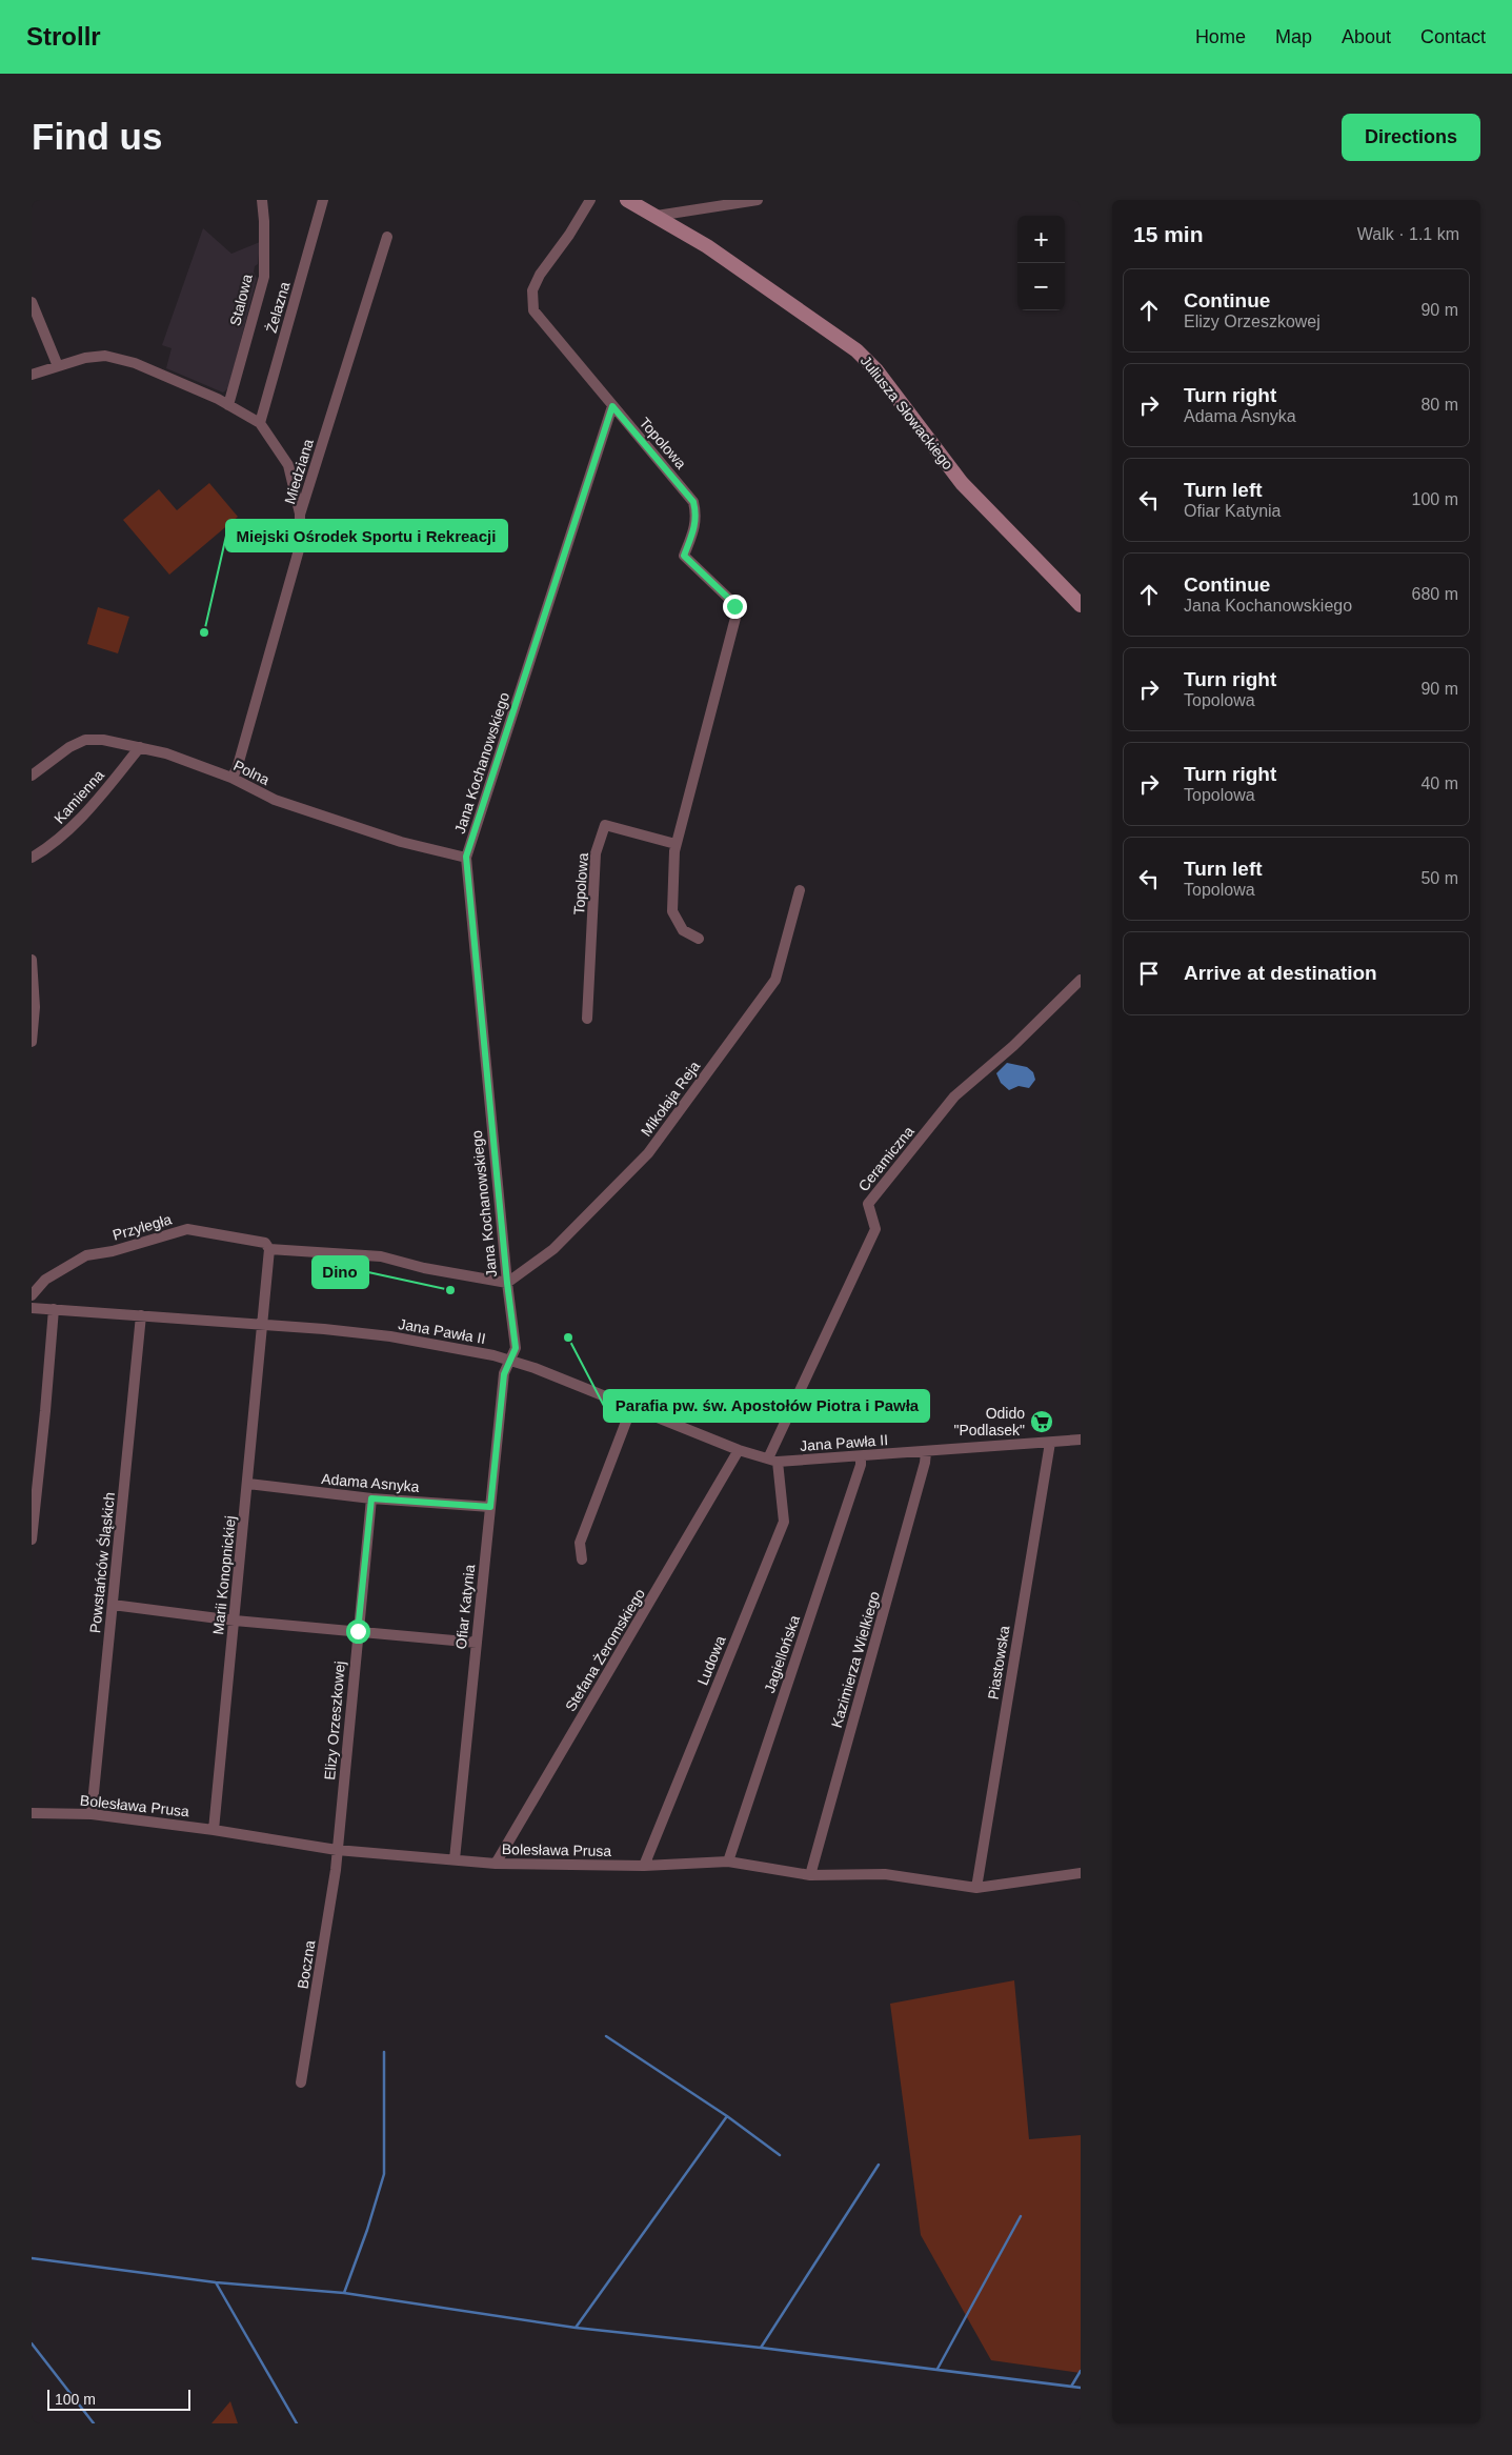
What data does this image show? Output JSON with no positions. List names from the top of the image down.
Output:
{
  "streets": {
    "street": [
      "Stalowa",
      "Żelazna",
      "Juliusza Słowackiego",
      "Topolowa",
      "Miedziana",
      "Jana Kochanowskiego",
      "Polna",
      "Kamienna",
      "Mikołaja Reja",
      "Ceramiczna",
      "Przyległa",
      "Jana Pawła II",
      "Adama Asnyka",
      "Powstańców Śląskich",
      "Marii Konopnickiej",
      "Ofiar Katynia",
      "Stefana Żeromskiego",
      "Jagiellońska",
      "Kazimierza Wielkiego",
      "Ludowa",
      "Piastowska",
      "Elizy Orzeszkowej",
      "Bolesława Prusa",
      "Boczna"
    ]
  },
  "crossings": [
    ["Topolowa", "Jana Kochanowskiego"],
    ["Miedziana", "Polna"],
    ["Jana Kochanowskiego", "Polna"],
    ["Jana Kochanowskiego", "Mikołaja Reja"],
    ["Jana Kochanowskiego", "Przyległa"],
    ["Jana Kochanowskiego", "Jana Pawła II"],
    ["Jana Kochanowskiego", "Ofiar Katynia"],
    ["Polna", "Kamienna"],
    ["Mikołaja Reja", "Przyległa"],
    ["Ceramiczna", "Jana Pawła II"],
    ["Ceramiczna", "Ludowa"],
    ["Jana Pawła II", "Powstańców Śląskich"],
    ["Jana Pawła II", "Marii Konopnickiej"],
    ["Jana Pawła II", "Ofiar Katynia"],
    ["Jana Pawła II", "Stefana Żeromskiego"],
    ["Jana Pawła II", "Jagiellońska"],
    ["Jana Pawła II", "Kazimierza Wielkiego"],
    ["Jana Pawła II", "Ludowa"],
    ["Jana Pawła II", "Piastowska"],
    ["Adama Asnyka", "Marii Konopnickiej"],
    ["Adama Asnyka", "Ofiar Katynia"],
    ["Adama Asnyka", "Elizy Orzeszkowej"],
    ["Powstańców Śląskich", "Bolesława Prusa"],
    ["Marii Konopnickiej", "Bolesława Prusa"],
    ["Ofiar Katynia", "Bolesława Prusa"],
    ["Stefana Żeromskiego", "Bolesława Prusa"],
    ["Jagiellońska", "Bolesława Prusa"],
    ["Kazimierza Wielkiego", "Bolesława Prusa"],
    ["Ludowa", "Bolesława Prusa"],
    ["Piastowska", "Bolesława Prusa"],
    ["Elizy Orzeszkowej", "Bolesława Prusa"],
    ["Elizy Orzeszkowej", "Boczna"],
    ["Bolesława Prusa", "Boczna"]
  ],
  "places": {
    "other": ["Miejski Ośrodek Sportu i Rekreacji", "Dino", "Parafia pw. św. Apostołów Piotra i Pawła"],
    "supermarket": ["Odido \"Podlasek\""]
  },
  "scale_bar": "100 m",
  "page": {
    "header": "Strollr",
    "nav": [
      "Home",
      "Map",
      "About",
      "Contact"
    ],
    "buttons": "Directions",
    "title": "Find us",
    "heading": ["15 min", "Walk · 1.1 km"],
    "map_buttons": ["+", "−"],
    "list": [
      ["Continue", "Elizy Orzeszkowej", "90 m"],
      ["Turn right", "Adama Asnyka", "80 m"],
      ["Turn left", "Ofiar Katynia", "100 m"],
      ["Continue", "Jana Kochanowskiego", "680 m"],
      ["Turn right", "Topolowa", "90 m"],
      ["Turn right", "Topolowa", "40 m"],
      ["Turn left", "Topolowa", "50 m"],
      "Arrive at destination"
    ],
    "scale": "100 m"
  }
}
